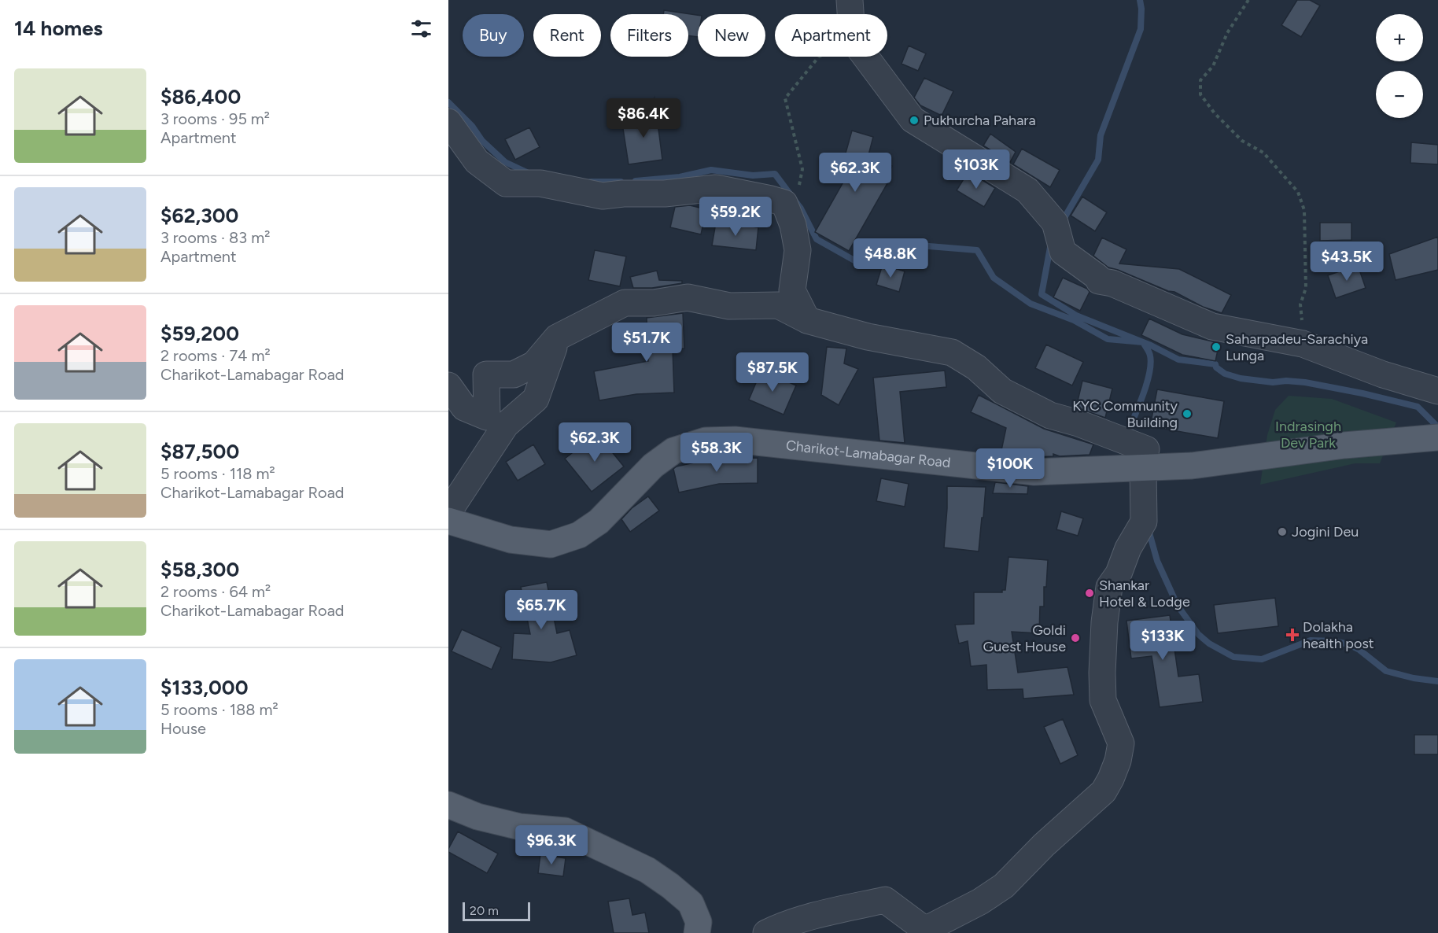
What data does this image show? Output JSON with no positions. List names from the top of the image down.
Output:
{
  "streets": {
    "main road": ["Charikot-Lamabagar Road"]
  },
  "parks": ["Indrasingh Dev Park"],
  "places": {
    "other": [
      "Pukhurcha Pahara",
      "Saharpadeu-Sarachiya Lunga",
      "KYC Community Building",
      "Jogini Deu",
      "Shankar Hotel & Lodge",
      "Goldi Guest House"
    ],
    "health": ["Dolakha health post"]
  },
  "scale_bar": "20 m",
  "page": {
    "heading": "14 homes",
    "map_buttons": ["+", "−"],
    "chip": [
      "Buy",
      "Rent",
      "Filters",
      "New",
      "Apartment"
    ],
    "list": [
      {
        "name": "$86,400",
        "note": "3 rooms · 95 m² · Apartment"
      },
      {
        "name": "$62,300",
        "note": "3 rooms · 83 m² · Apartment"
      },
      {
        "name": "$59,200",
        "note": "2 rooms · 74 m² · Charikot-Lamabagar Road"
      },
      {
        "name": "$87,500",
        "note": "5 rooms · 118 m² · Charikot-Lamabagar Road"
      },
      {
        "name": "$58,300",
        "note": "2 rooms · 64 m² · Charikot-Lamabagar Road"
      },
      {
        "name": "$133,000",
        "note": "5 rooms · 188 m² · House"
      }
    ],
    "price": [
      "$86.4K",
      "$103K",
      "$62.3K",
      "$59.2K",
      "$48.8K",
      "$43.5K",
      "$51.7K",
      "$87.5K",
      "$62.3K",
      "$58.3K",
      "$100K",
      "$65.7K",
      "$133K",
      "$96.3K"
    ],
    "scale": "20 m"
  }
}
